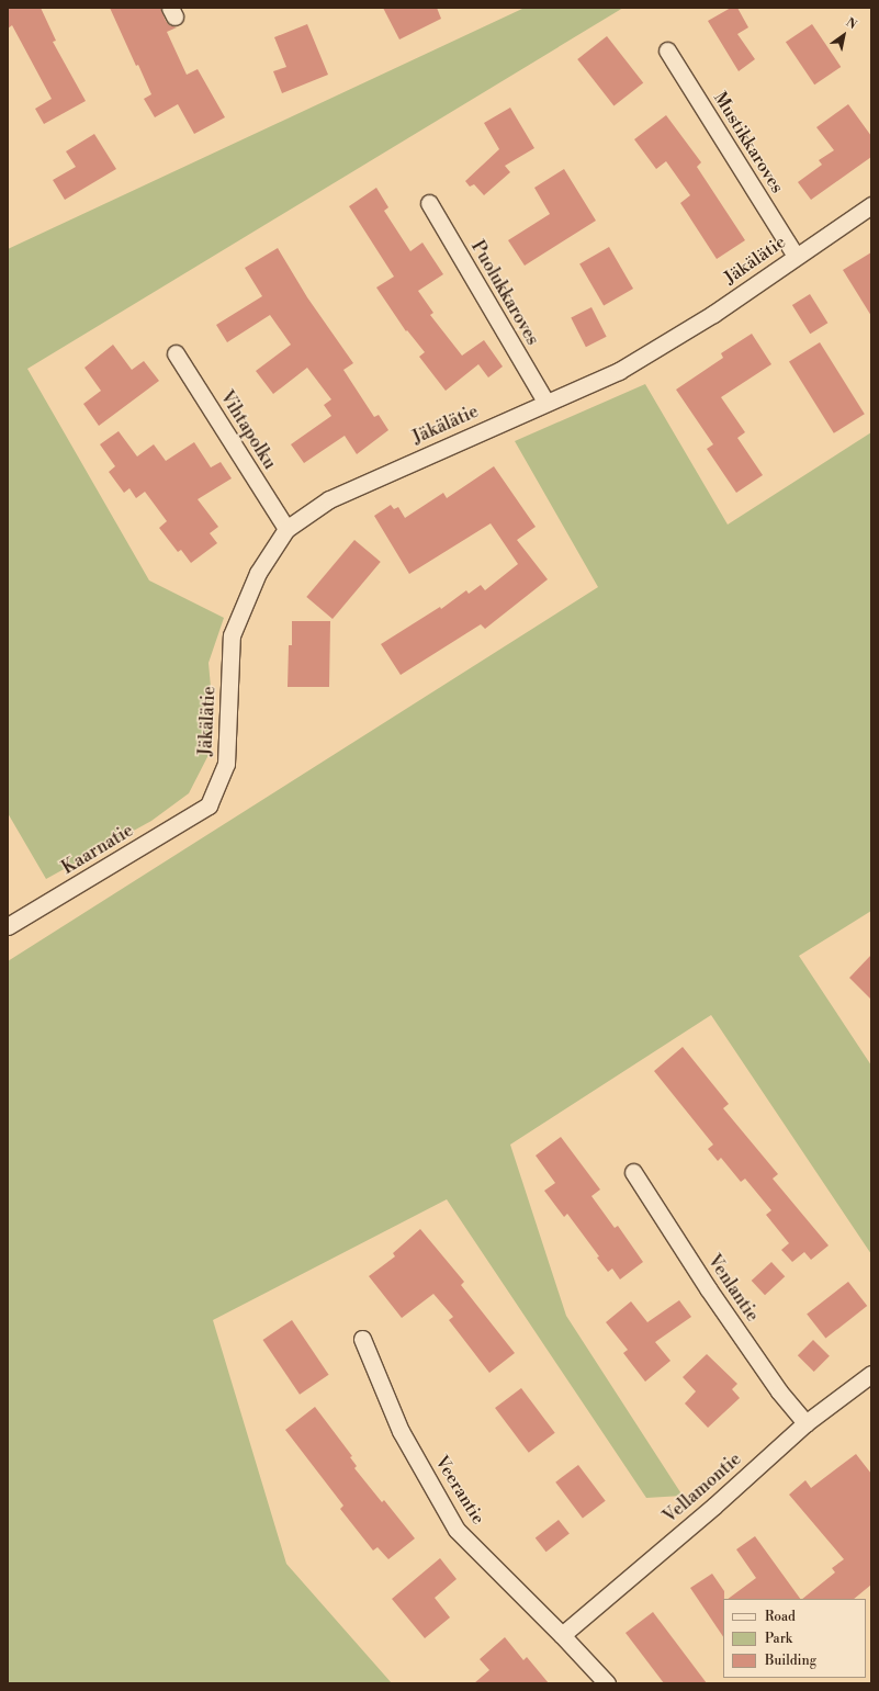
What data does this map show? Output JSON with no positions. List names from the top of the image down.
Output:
{
  "streets": {
    "street": [
      "Mustikkaroves",
      "Jäkälätie",
      "Puolukkaroves",
      "Vihtapolku",
      "Kaarnatie",
      "Venlantie",
      "Vellamontie",
      "Veerantie"
    ]
  },
  "crossings": [
    ["Mustikkaroves", "Jäkälätie"],
    ["Jäkälätie", "Puolukkaroves"],
    ["Jäkälätie", "Vihtapolku"],
    ["Jäkälätie", "Kaarnatie"],
    ["Venlantie", "Vellamontie"],
    ["Vellamontie", "Veerantie"]
  ],
  "legend": ["Road", "Park", "Building"],
  "north": "top right"
}
